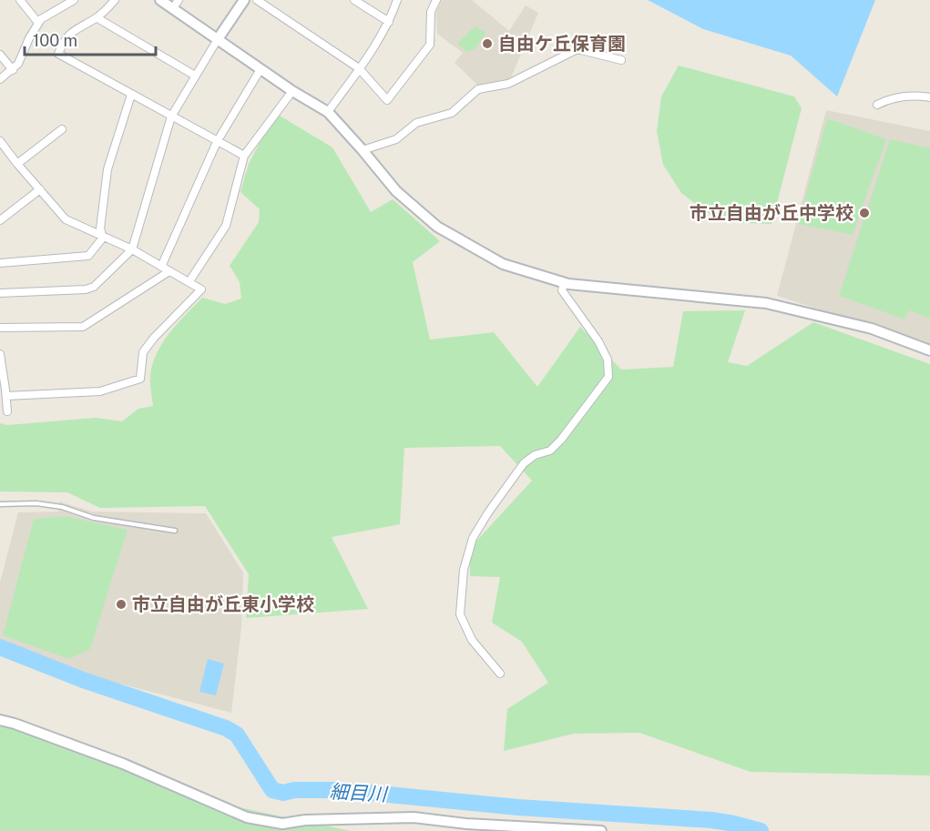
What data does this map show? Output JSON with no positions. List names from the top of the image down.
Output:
{
  "water": ["細目川"],
  "places": ["自由ケ丘保育園", "市立自由が丘中学校", "市立自由が丘東小学校"],
  "scale_bar": "100 m"
}
